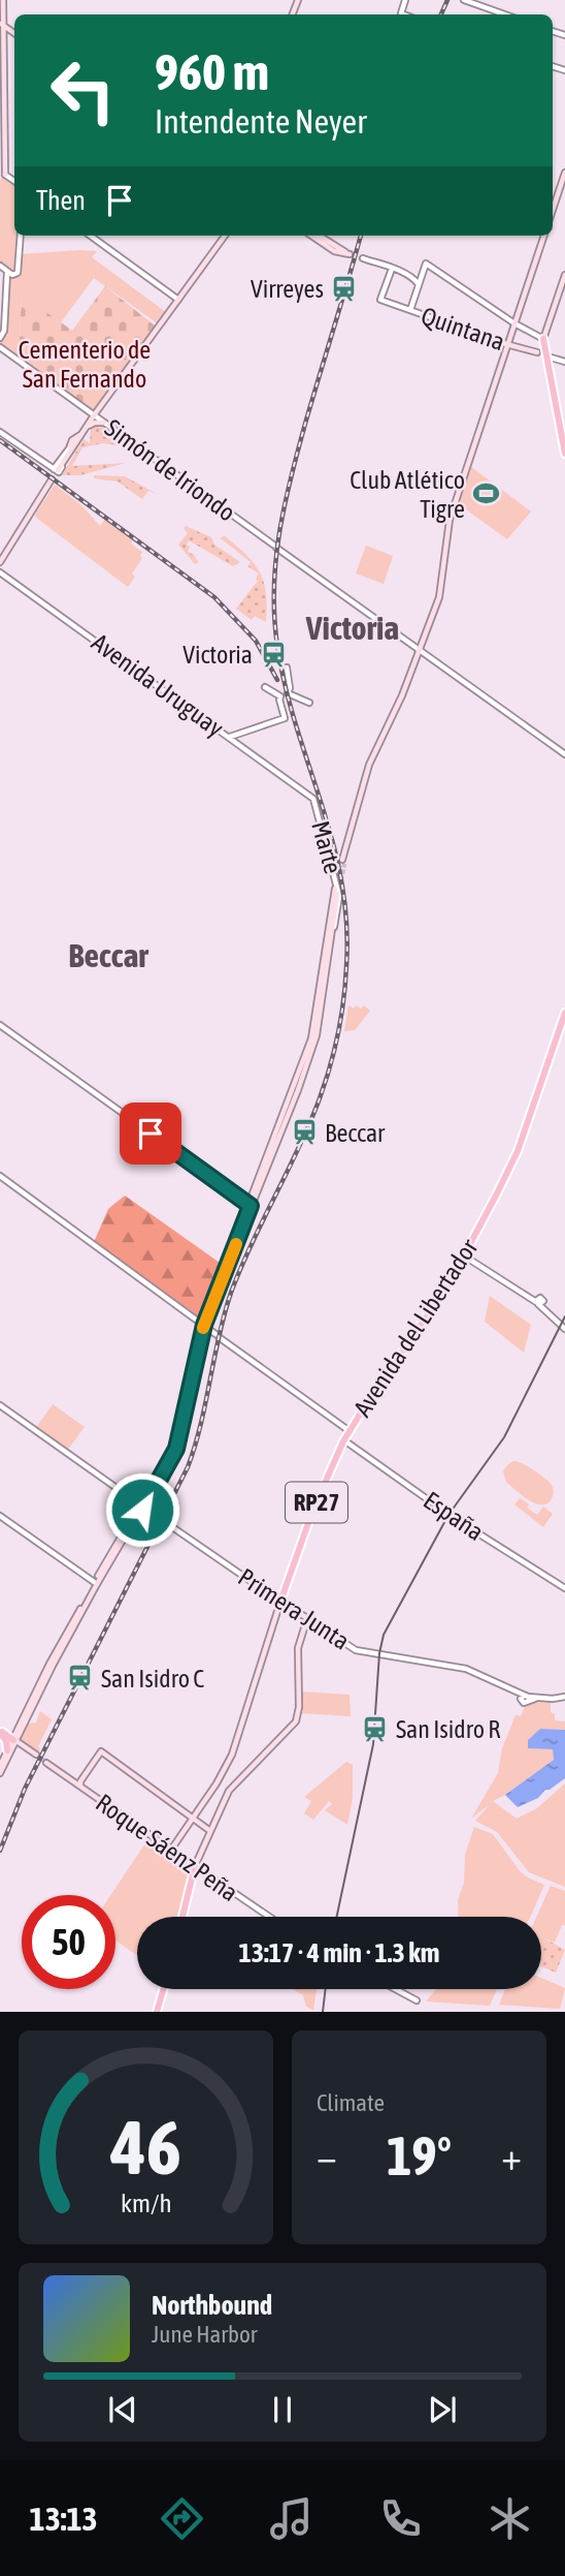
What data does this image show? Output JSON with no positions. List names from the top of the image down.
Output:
{
  "streets": {
    "main road": [
      "Quintana",
      "Avenida del Libertador",
      "RP27",
      "Primera Junta",
      "Roque Sáenz Peña"
    ],
    "street": [
      "Simón de Iriondo",
      "Avenida Uruguay",
      "Marte",
      "España"
    ]
  },
  "crossings": [
    ["Avenida Uruguay", "Marte"],
    ["Avenida del Libertador", "RP27"],
    ["Avenida del Libertador", "España"],
    ["Avenida del Libertador", "Primera Junta"],
    ["RP27", "Primera Junta"],
    ["RP27", "Roque Sáenz Peña"]
  ],
  "districts": ["Victoria", "Beccar"],
  "parks": ["Cementerio de San Fernando"],
  "places": {
    "station": [
      "Virreyes",
      "Victoria",
      "Beccar",
      "San Isidro C",
      "San Isidro R"
    ],
    "sports": ["Club Atlético Tigre"]
  },
  "page": {
    "turn": ["960 m", "Intendente Neyer"],
    "then": "Then",
    "limit": "50",
    "trip": "13:17 · 4 min · 1.3 km",
    "tile": "Climate",
    "heat": ["−", "19°", "+"],
    "song": ["Northbound", "June Harbor"],
    "tabs": "13:13",
    "gauge": ["46", "km/h"]
  }
}
